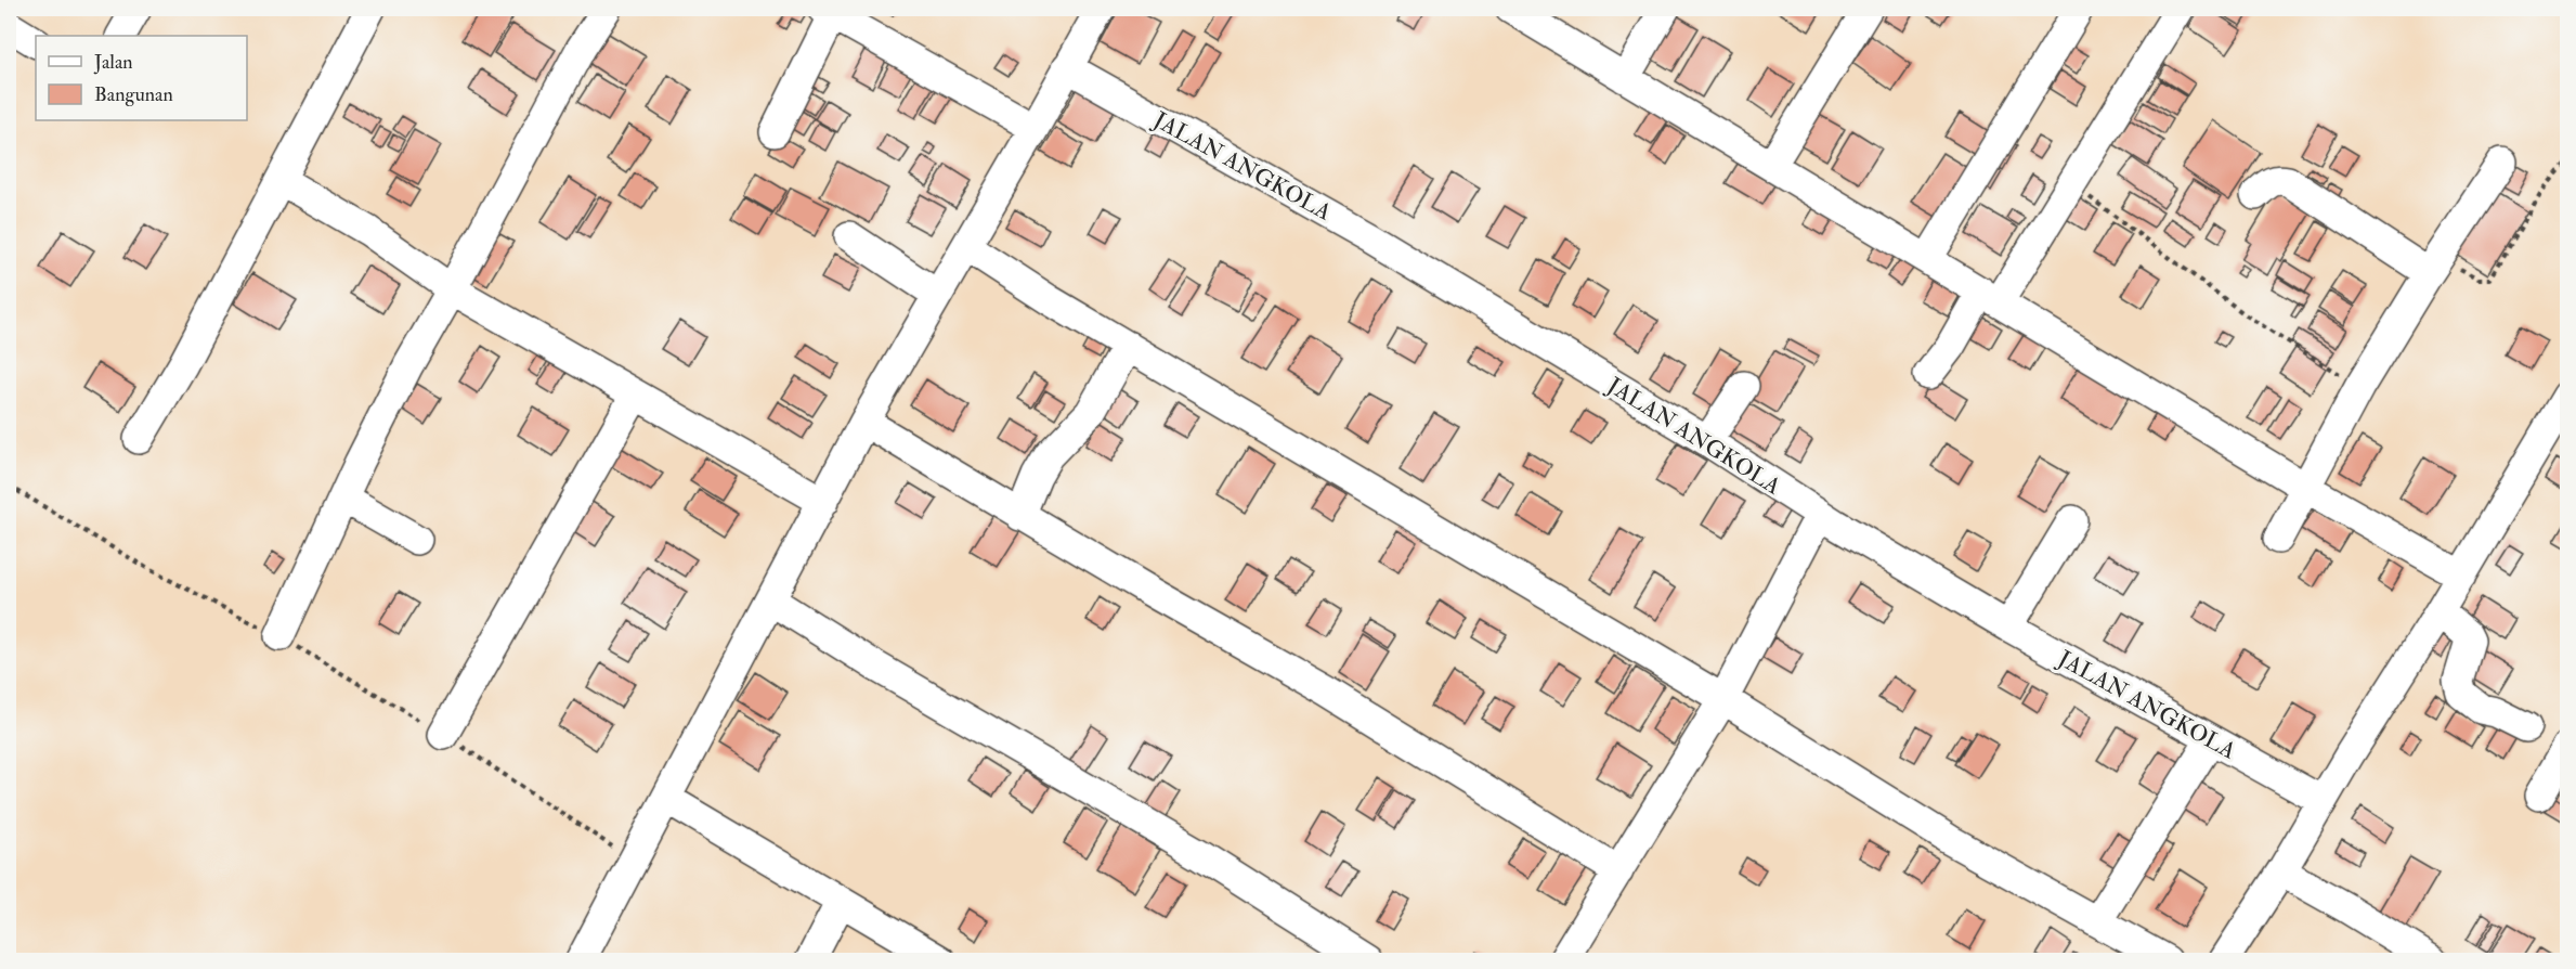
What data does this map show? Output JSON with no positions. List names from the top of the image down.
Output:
{
  "streets": {
    "street": ["JALAN ANGKOLA"]
  },
  "legend": ["Jalan", "Bangunan"]
}
